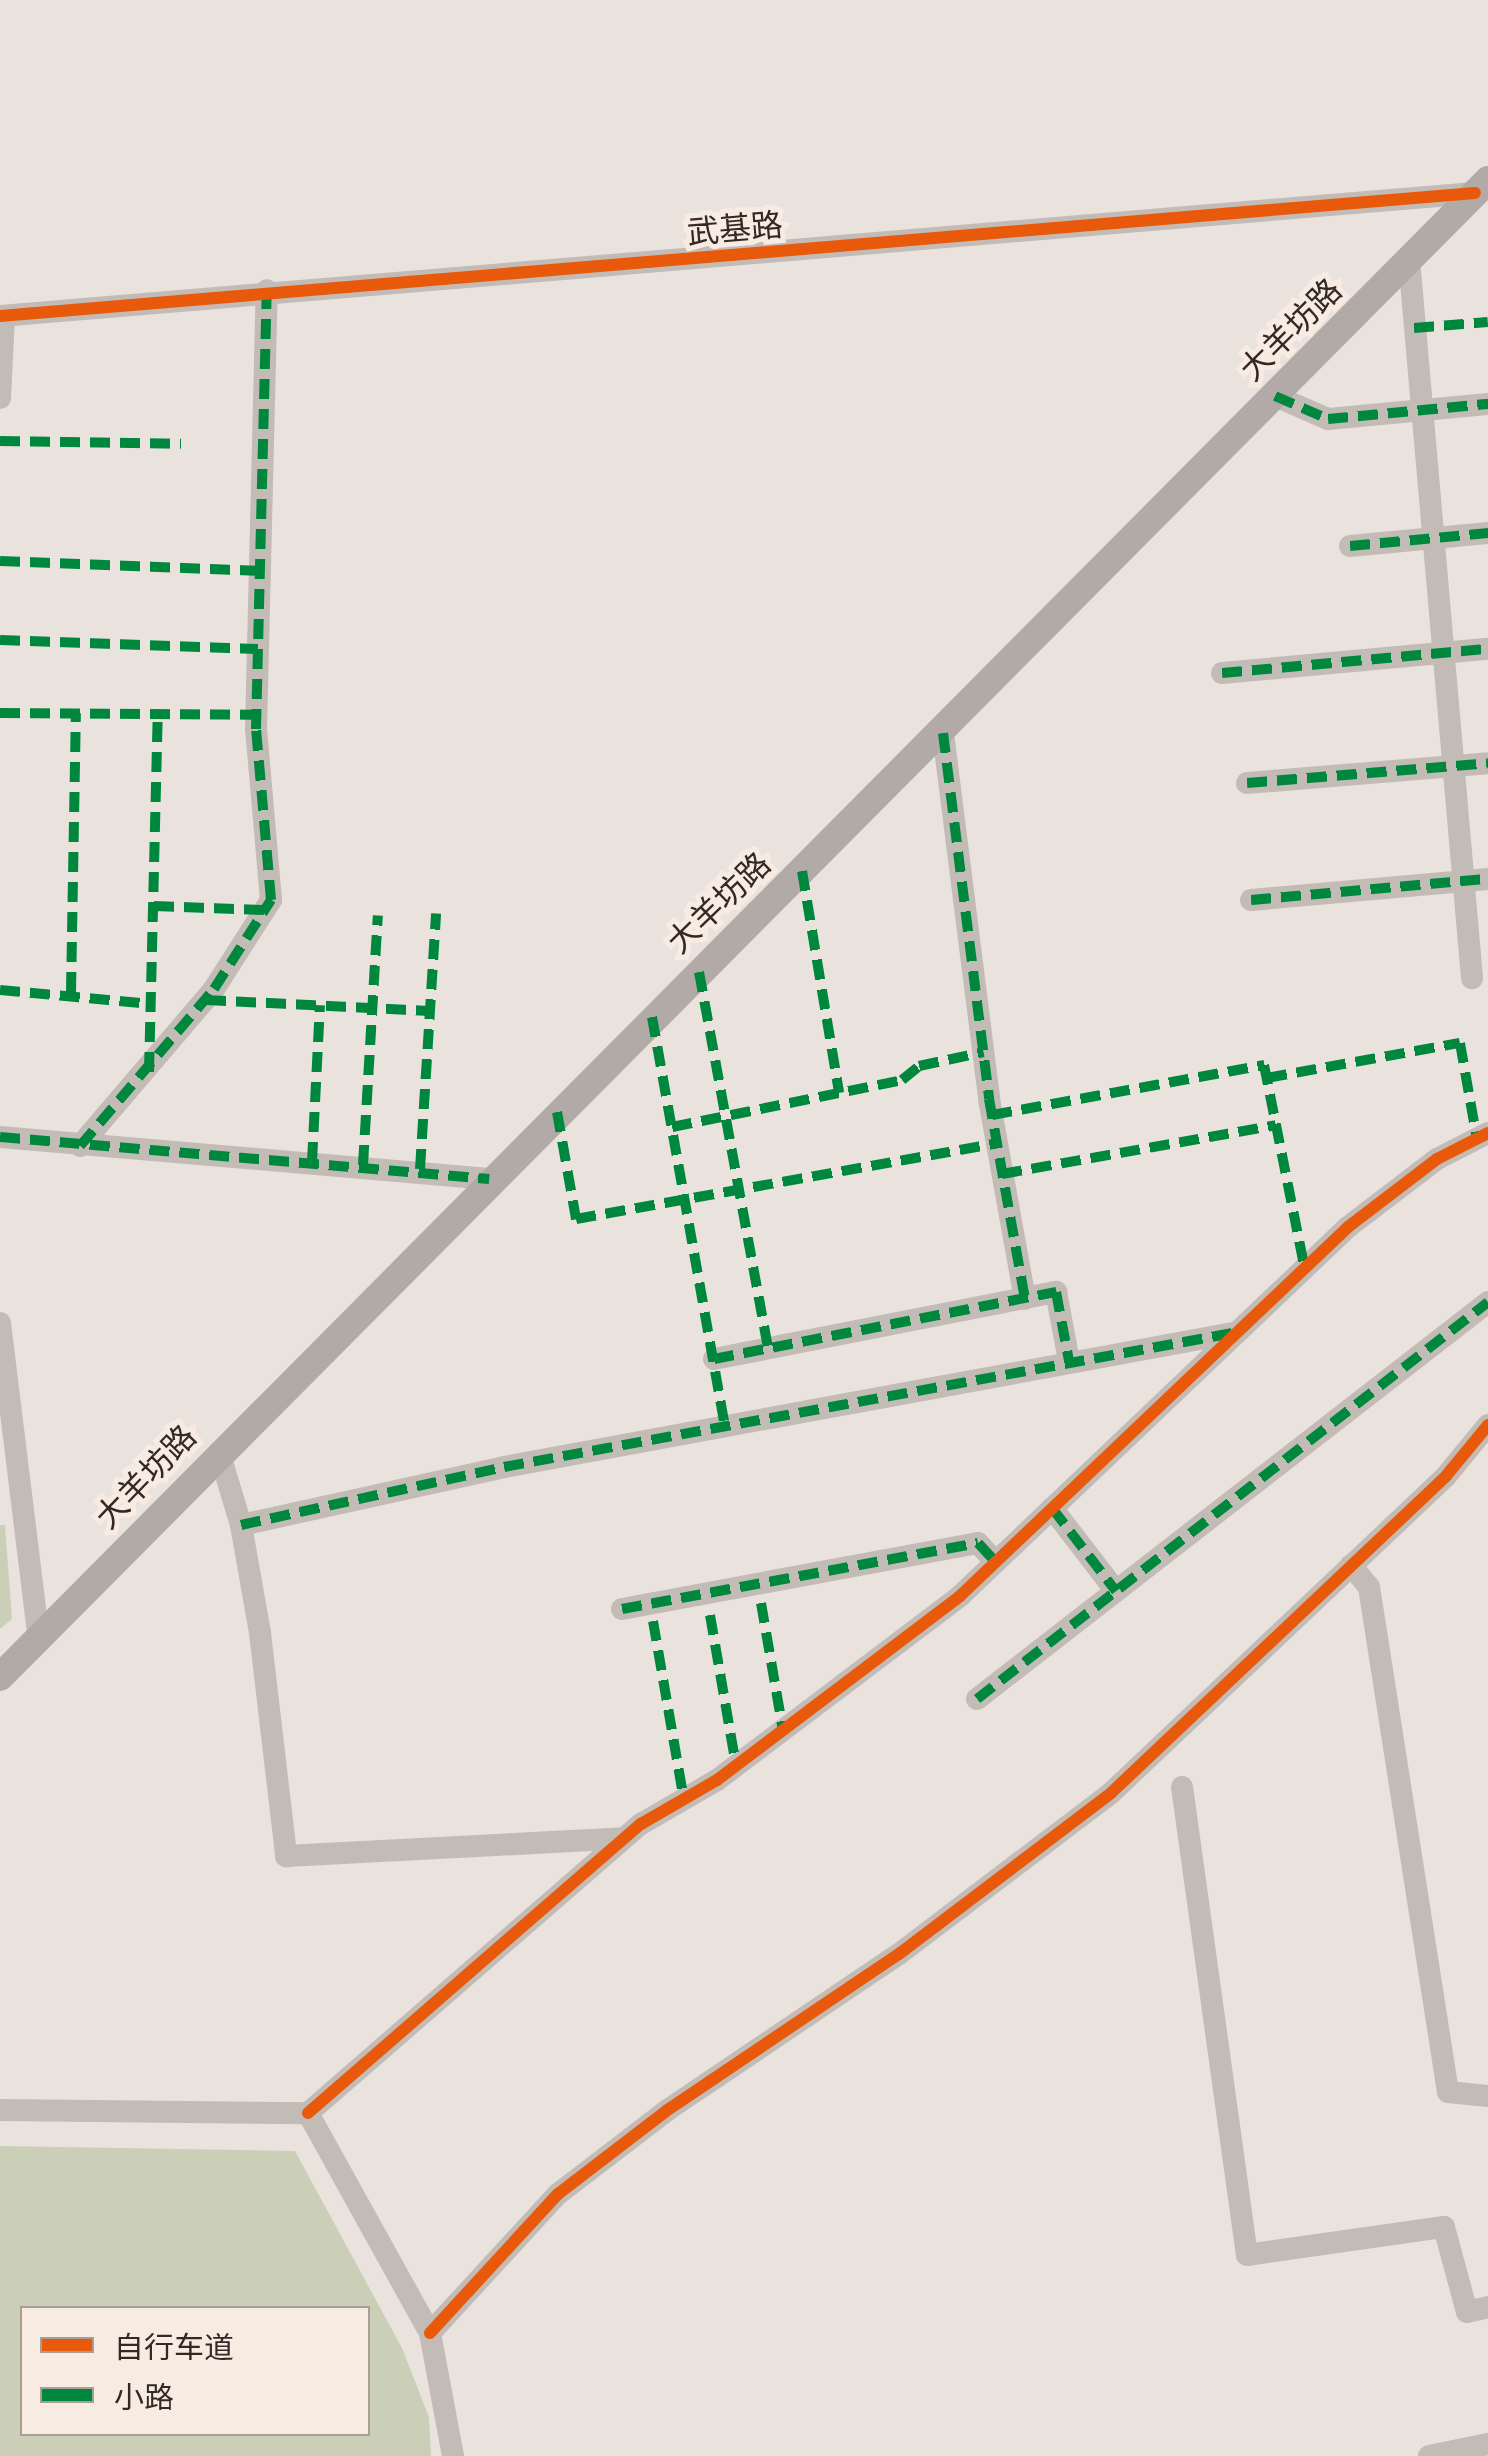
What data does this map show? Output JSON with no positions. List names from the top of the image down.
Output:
{
  "streets": {
    "main road": ["大羊坊路"],
    "street": ["武基路"]
  },
  "crossings": [
    ["武基路", "大羊坊路"]
  ],
  "legend": ["自行车道", "小路"]
}
